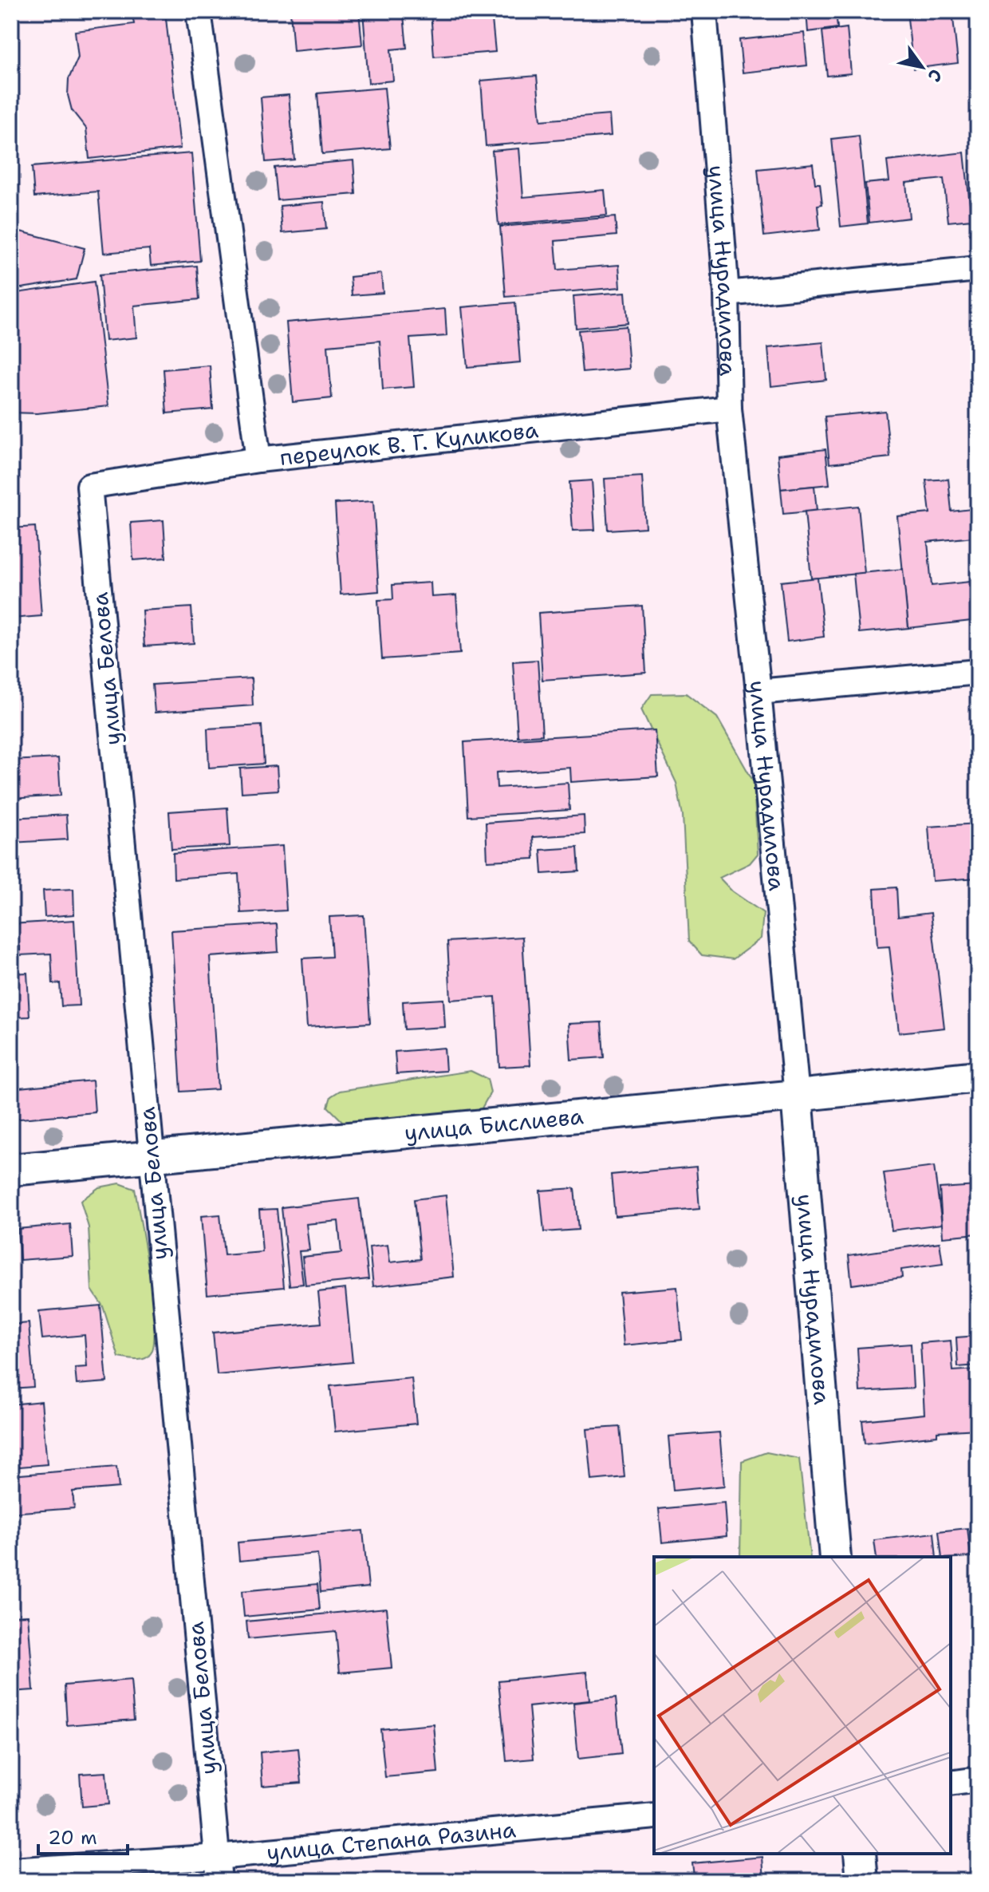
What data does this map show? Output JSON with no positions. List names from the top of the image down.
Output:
{
  "streets": {
    "street": [
      "улица Нурадилова",
      "переулок В. Г. Куликова",
      "улица Белова",
      "улица Бислиева",
      "улица Степана Разина"
    ]
  },
  "crossings": [
    ["улица Нурадилова", "переулок В. Г. Куликова"],
    ["улица Нурадилова", "улица Бислиева"],
    ["переулок В. Г. Куликова", "улица Белова"],
    ["улица Белова", "улица Бислиева"],
    ["улица Белова", "улица Степана Разина"]
  ],
  "scale_bar": "20 m",
  "north": "bottom right"
}
